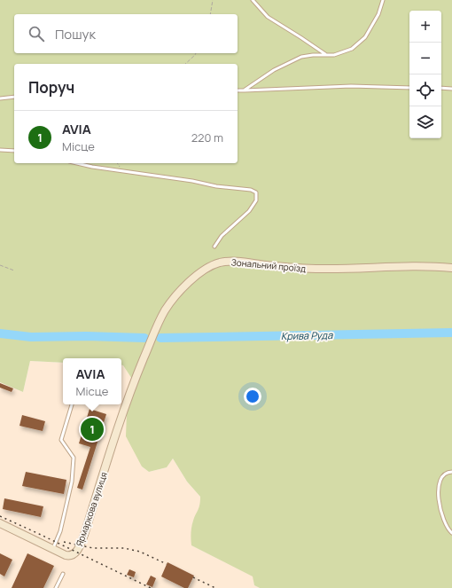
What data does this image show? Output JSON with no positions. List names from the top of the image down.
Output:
{
  "streets": {
    "street": ["Зональний проїзд", "Ярмаркова вулиця"]
  },
  "crossings": [
    ["Зональний проїзд", "Ярмаркова вулиця"]
  ],
  "water": ["Крива Руда"],
  "page": {
    "map_buttons": ["+", "−"],
    "search": "Пошук",
    "heading": "Поруч",
    "list": [
      {
        "mark": "1",
        "name": "AVIA",
        "note": "Місце",
        "value": "220 m"
      }
    ],
    "popup": ["AVIA", "Місце"],
    "pins": "1"
  }
}
